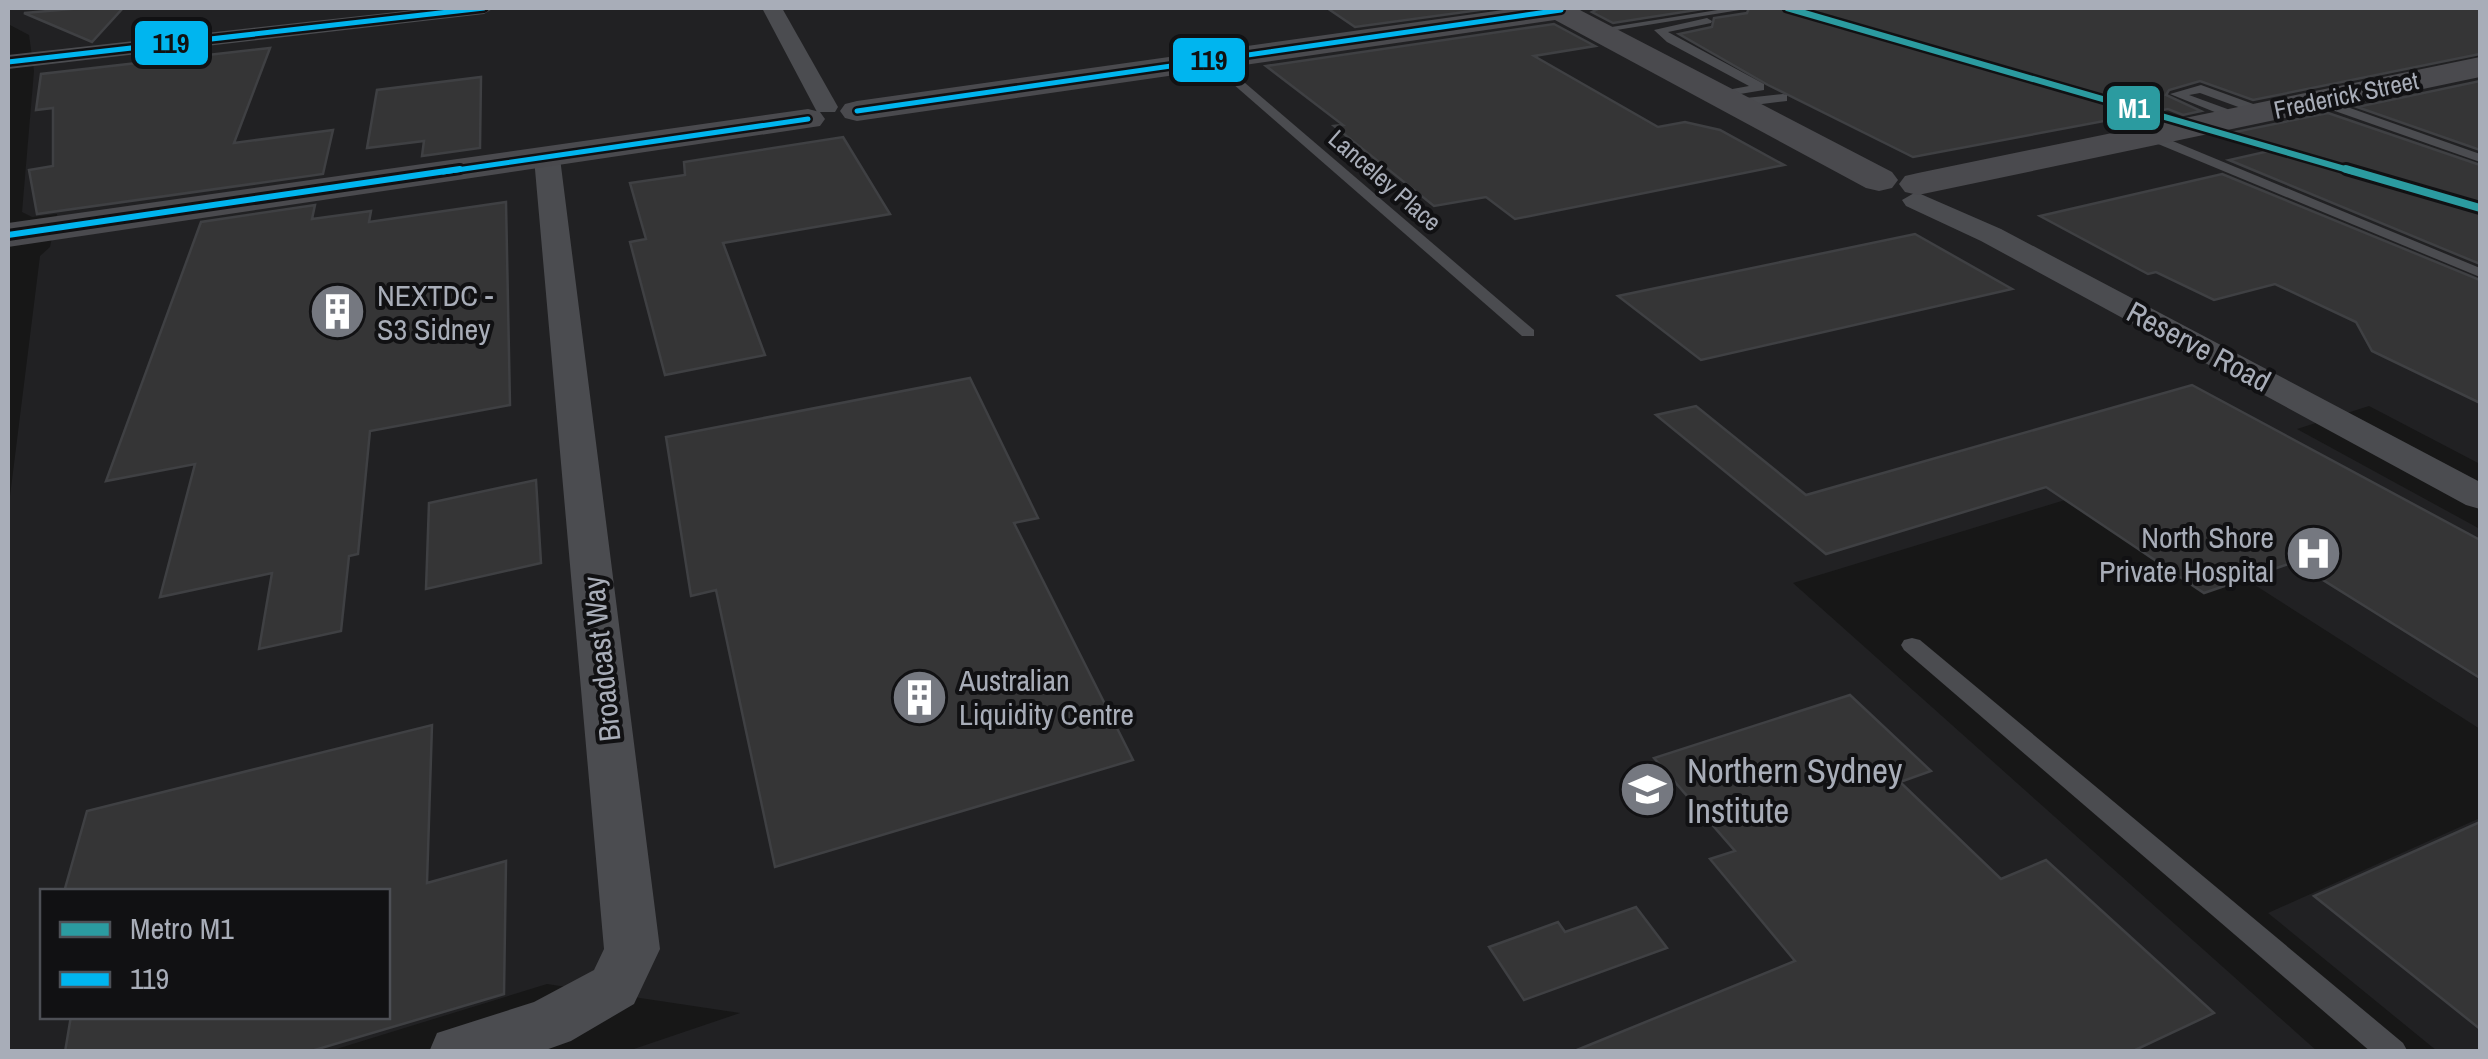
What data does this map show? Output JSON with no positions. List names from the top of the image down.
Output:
{
  "streets": {
    "street": ["Frederick Street", "Reserve Road", "Broadcast Way"],
    "lane": ["Lanceley Place"]
  },
  "crossings": [
    ["Frederick Street", "Reserve Road"]
  ],
  "places": {
    "building": ["NEXTDC - S3 Sidney", "Australian Liquidity Centre"],
    "hospital": ["North Shore Private Hospital"],
    "school or university": ["Northern Sydney Institute"]
  },
  "lines": ["metro line M1", "transit line 119"],
  "legend": ["Metro M1", "119"]
}
